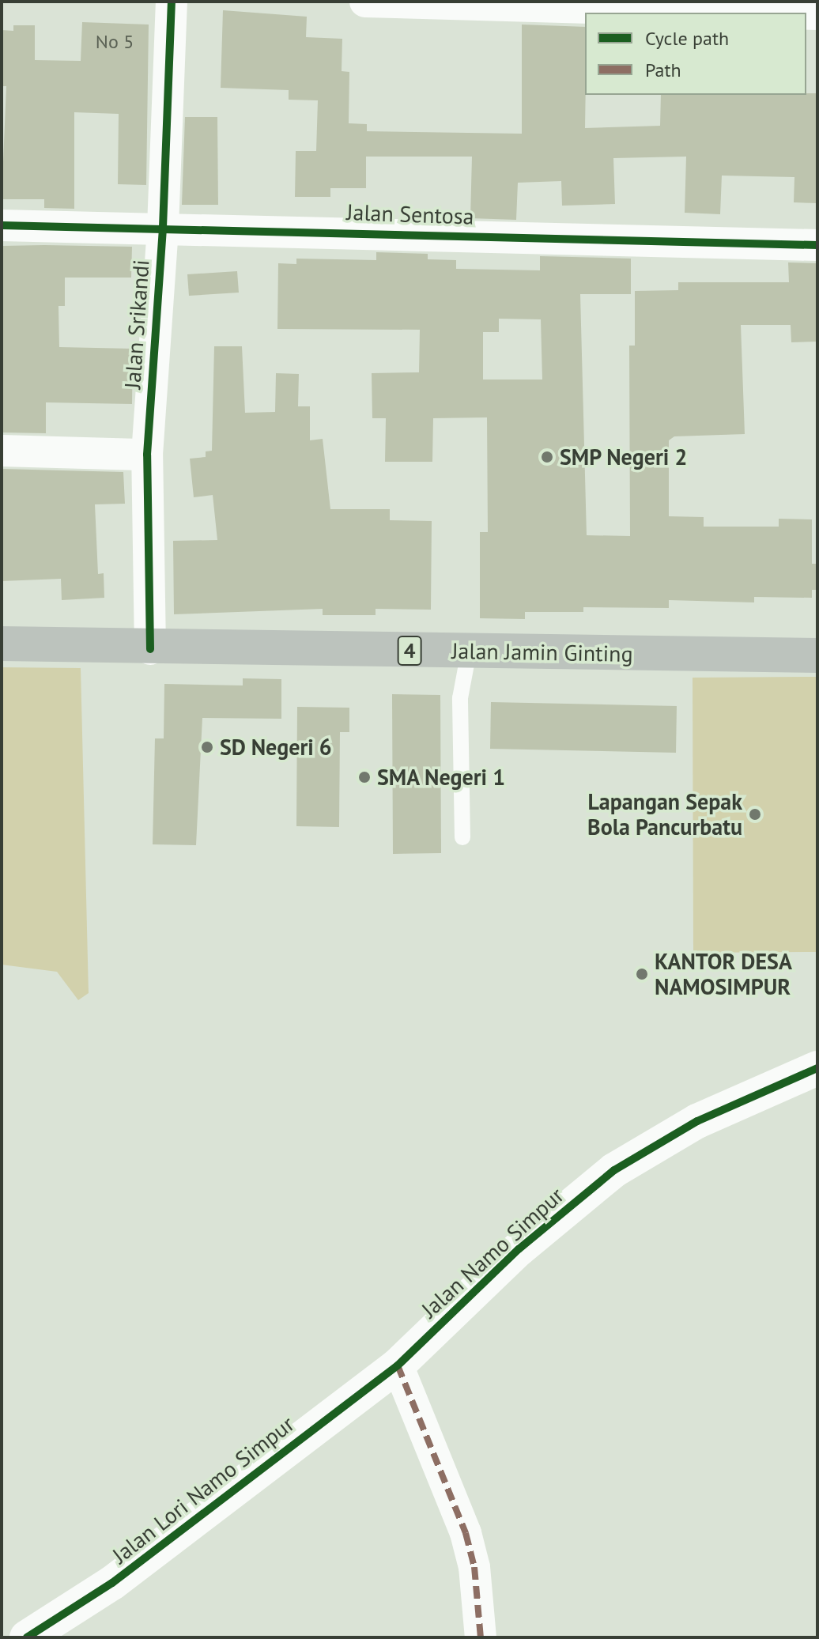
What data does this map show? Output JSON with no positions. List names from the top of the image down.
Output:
{
  "streets": {
    "highway": ["4", "Jalan Jamin Ginting"],
    "street": [
      "Jalan Sentosa",
      "Jalan Srikandi",
      "Jalan Namo Simpur",
      "Jalan Lori Namo Simpur"
    ]
  },
  "crossings": [
    ["Jalan Sentosa", "Jalan Srikandi"],
    ["Jalan Srikandi", "Jalan Jamin Ginting"],
    ["Jalan Namo Simpur", "Jalan Lori Namo Simpur"]
  ],
  "places": [
    "SMP Negeri 2",
    "SD Negeri 6",
    "SMA Negeri 1",
    "Lapangan Sepak Bola Pancurbatu",
    "KANTOR DESA NAMOSIMPUR"
  ],
  "house_numbers": ["No 5"],
  "legend": ["Cycle path", "Path"]
}
